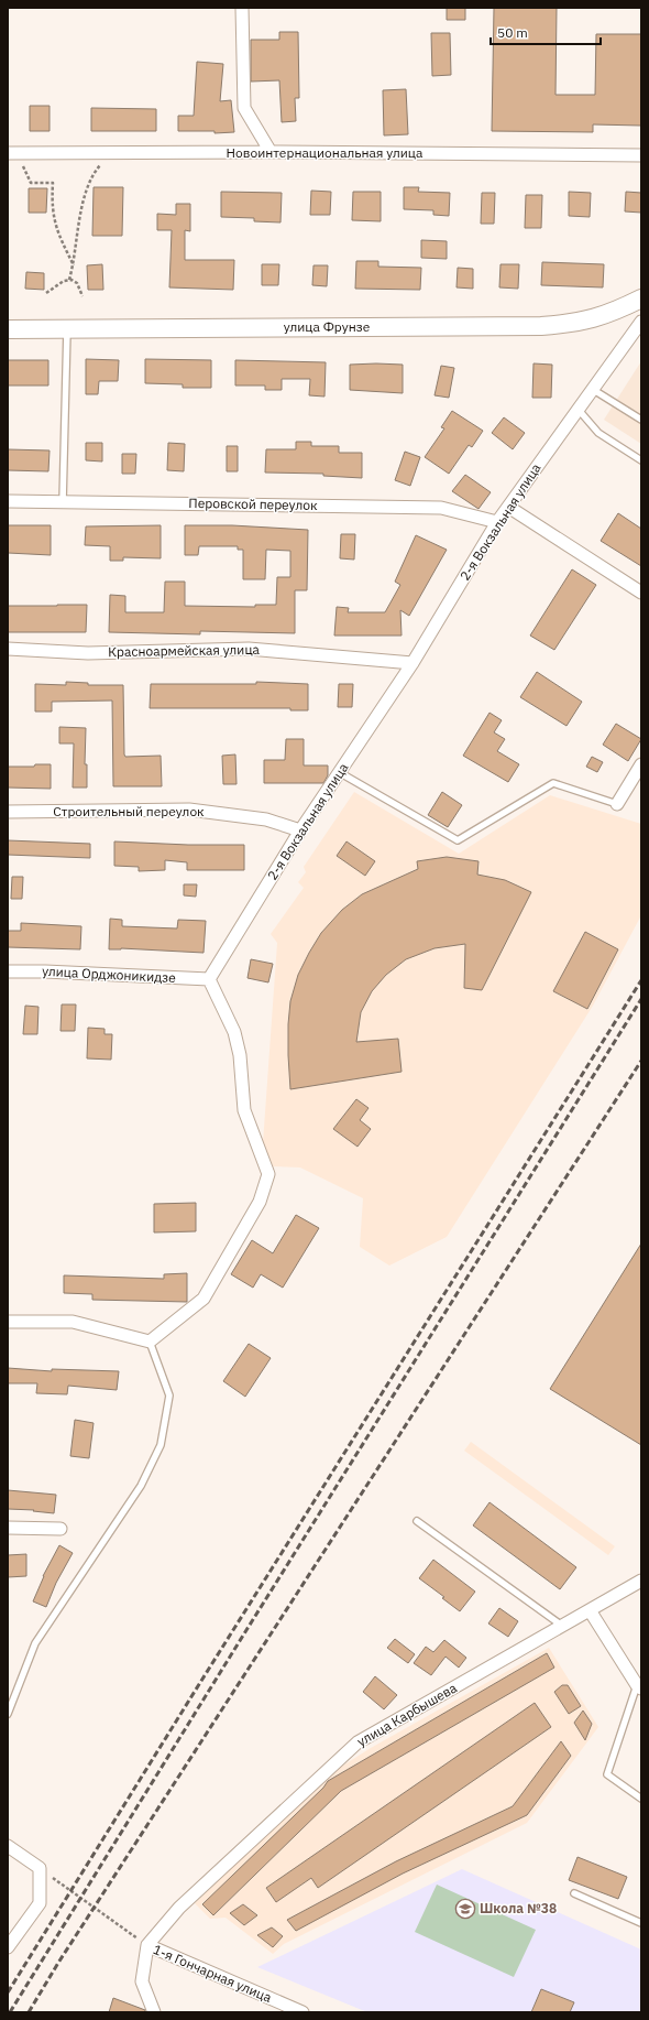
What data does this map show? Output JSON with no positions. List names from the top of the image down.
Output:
{
  "streets": {
    "street": [
      "Новоинтернациональная улица",
      "улица Фрунзе",
      "Перовской переулок",
      "2-я Вокзальная улица",
      "Красноармейская улица",
      "Строительный переулок",
      "улица Орджоникидзе",
      "улица Карбышева",
      "1-я Гончарная улица"
    ]
  },
  "crossings": [
    ["Перовской переулок", "2-я Вокзальная улица"],
    ["2-я Вокзальная улица", "Красноармейская улица"],
    ["2-я Вокзальная улица", "Строительный переулок"],
    ["2-я Вокзальная улица", "улица Орджоникидзе"],
    ["улица Карбышева", "1-я Гончарная улица"]
  ],
  "places": {
    "school or university": ["Школа №38"]
  },
  "scale_bar": "50 m"
}
